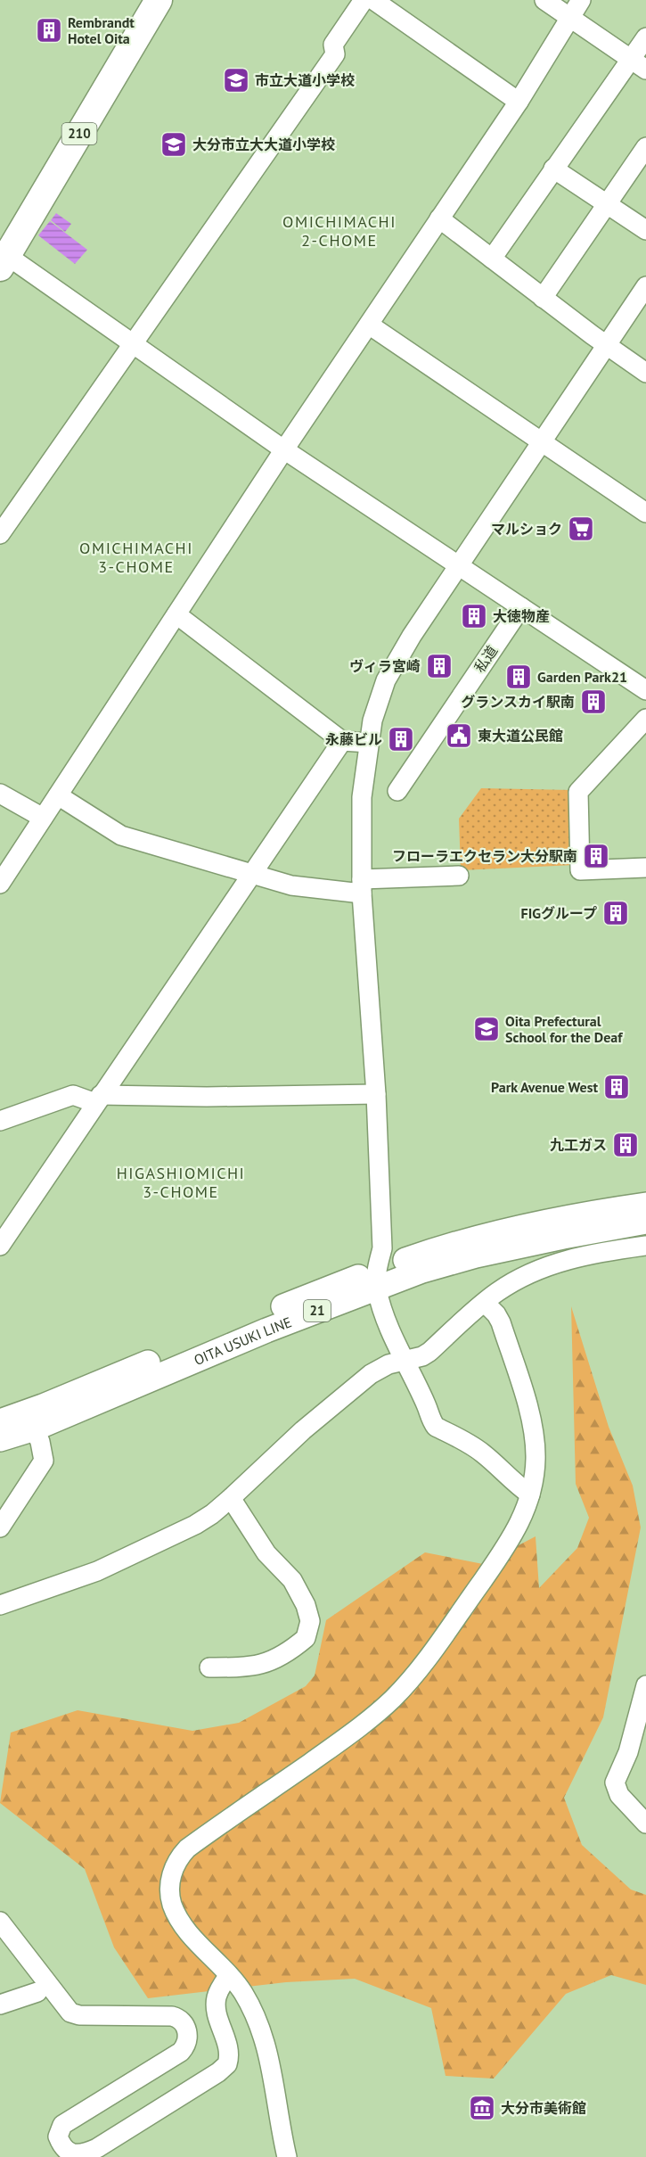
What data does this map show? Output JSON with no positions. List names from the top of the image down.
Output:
{
  "streets": {
    "highway": ["210"],
    "main road": ["21", "OITA USUKI LINE"],
    "street": ["私道"]
  },
  "districts": ["OMICHIMACHI 2-CHOME", "OMICHIMACHI 3-CHOME", "HIGASHIOMICHI 3-CHOME"],
  "places": {
    "building": [
      "Rembrandt Hotel Oita",
      "大徳物産",
      "ヴィラ宮崎",
      "Garden Park21",
      "グランスカイ駅南",
      "永藤ビル",
      "フローラエクセラン大分駅南",
      "FIGグループ",
      "Park Avenue West",
      "九工ガス"
    ],
    "school or university": ["市立大道小学校", "大分市立大大道小学校", "Oita Prefectural School for the Deaf"],
    "supermarket": ["マルショク"],
    "public building": ["東大道公民館"],
    "museum": ["大分市美術館"]
  }
}
